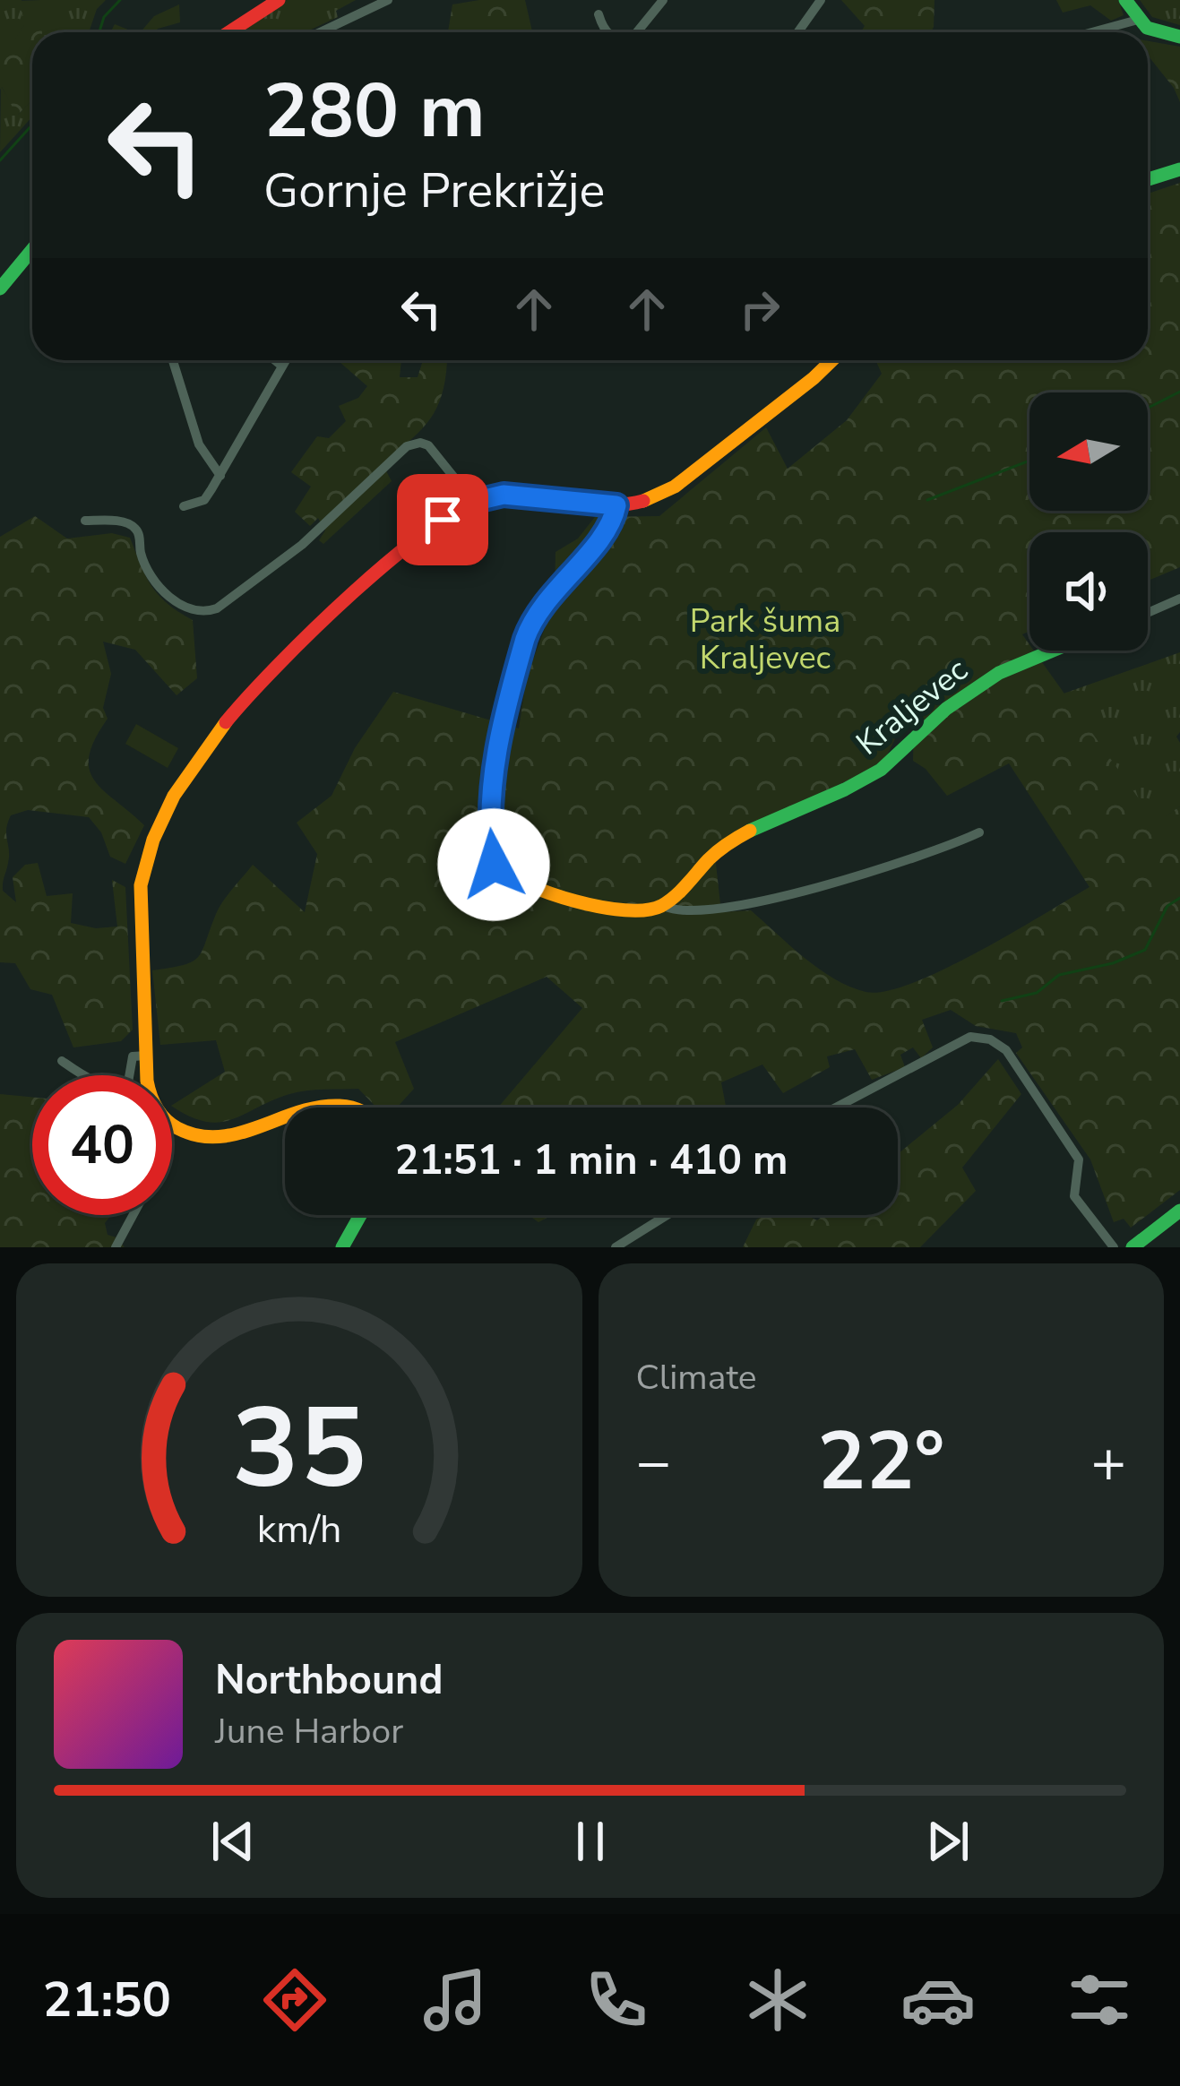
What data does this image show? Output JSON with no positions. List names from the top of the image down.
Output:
{
  "streets": {
    "street": ["Kraljevec"]
  },
  "parks": ["Park šuma Kraljevec"],
  "north": "left",
  "page": {
    "turn": ["280 m", "Gornje Prekrižje"],
    "limit": "40",
    "trip": "21:51 · 1 min · 410 m",
    "tile": "Climate",
    "heat": ["−", "22°", "+"],
    "song": ["Northbound", "June Harbor"],
    "tabs": "21:50",
    "gauge": ["35", "km/h"]
  }
}
